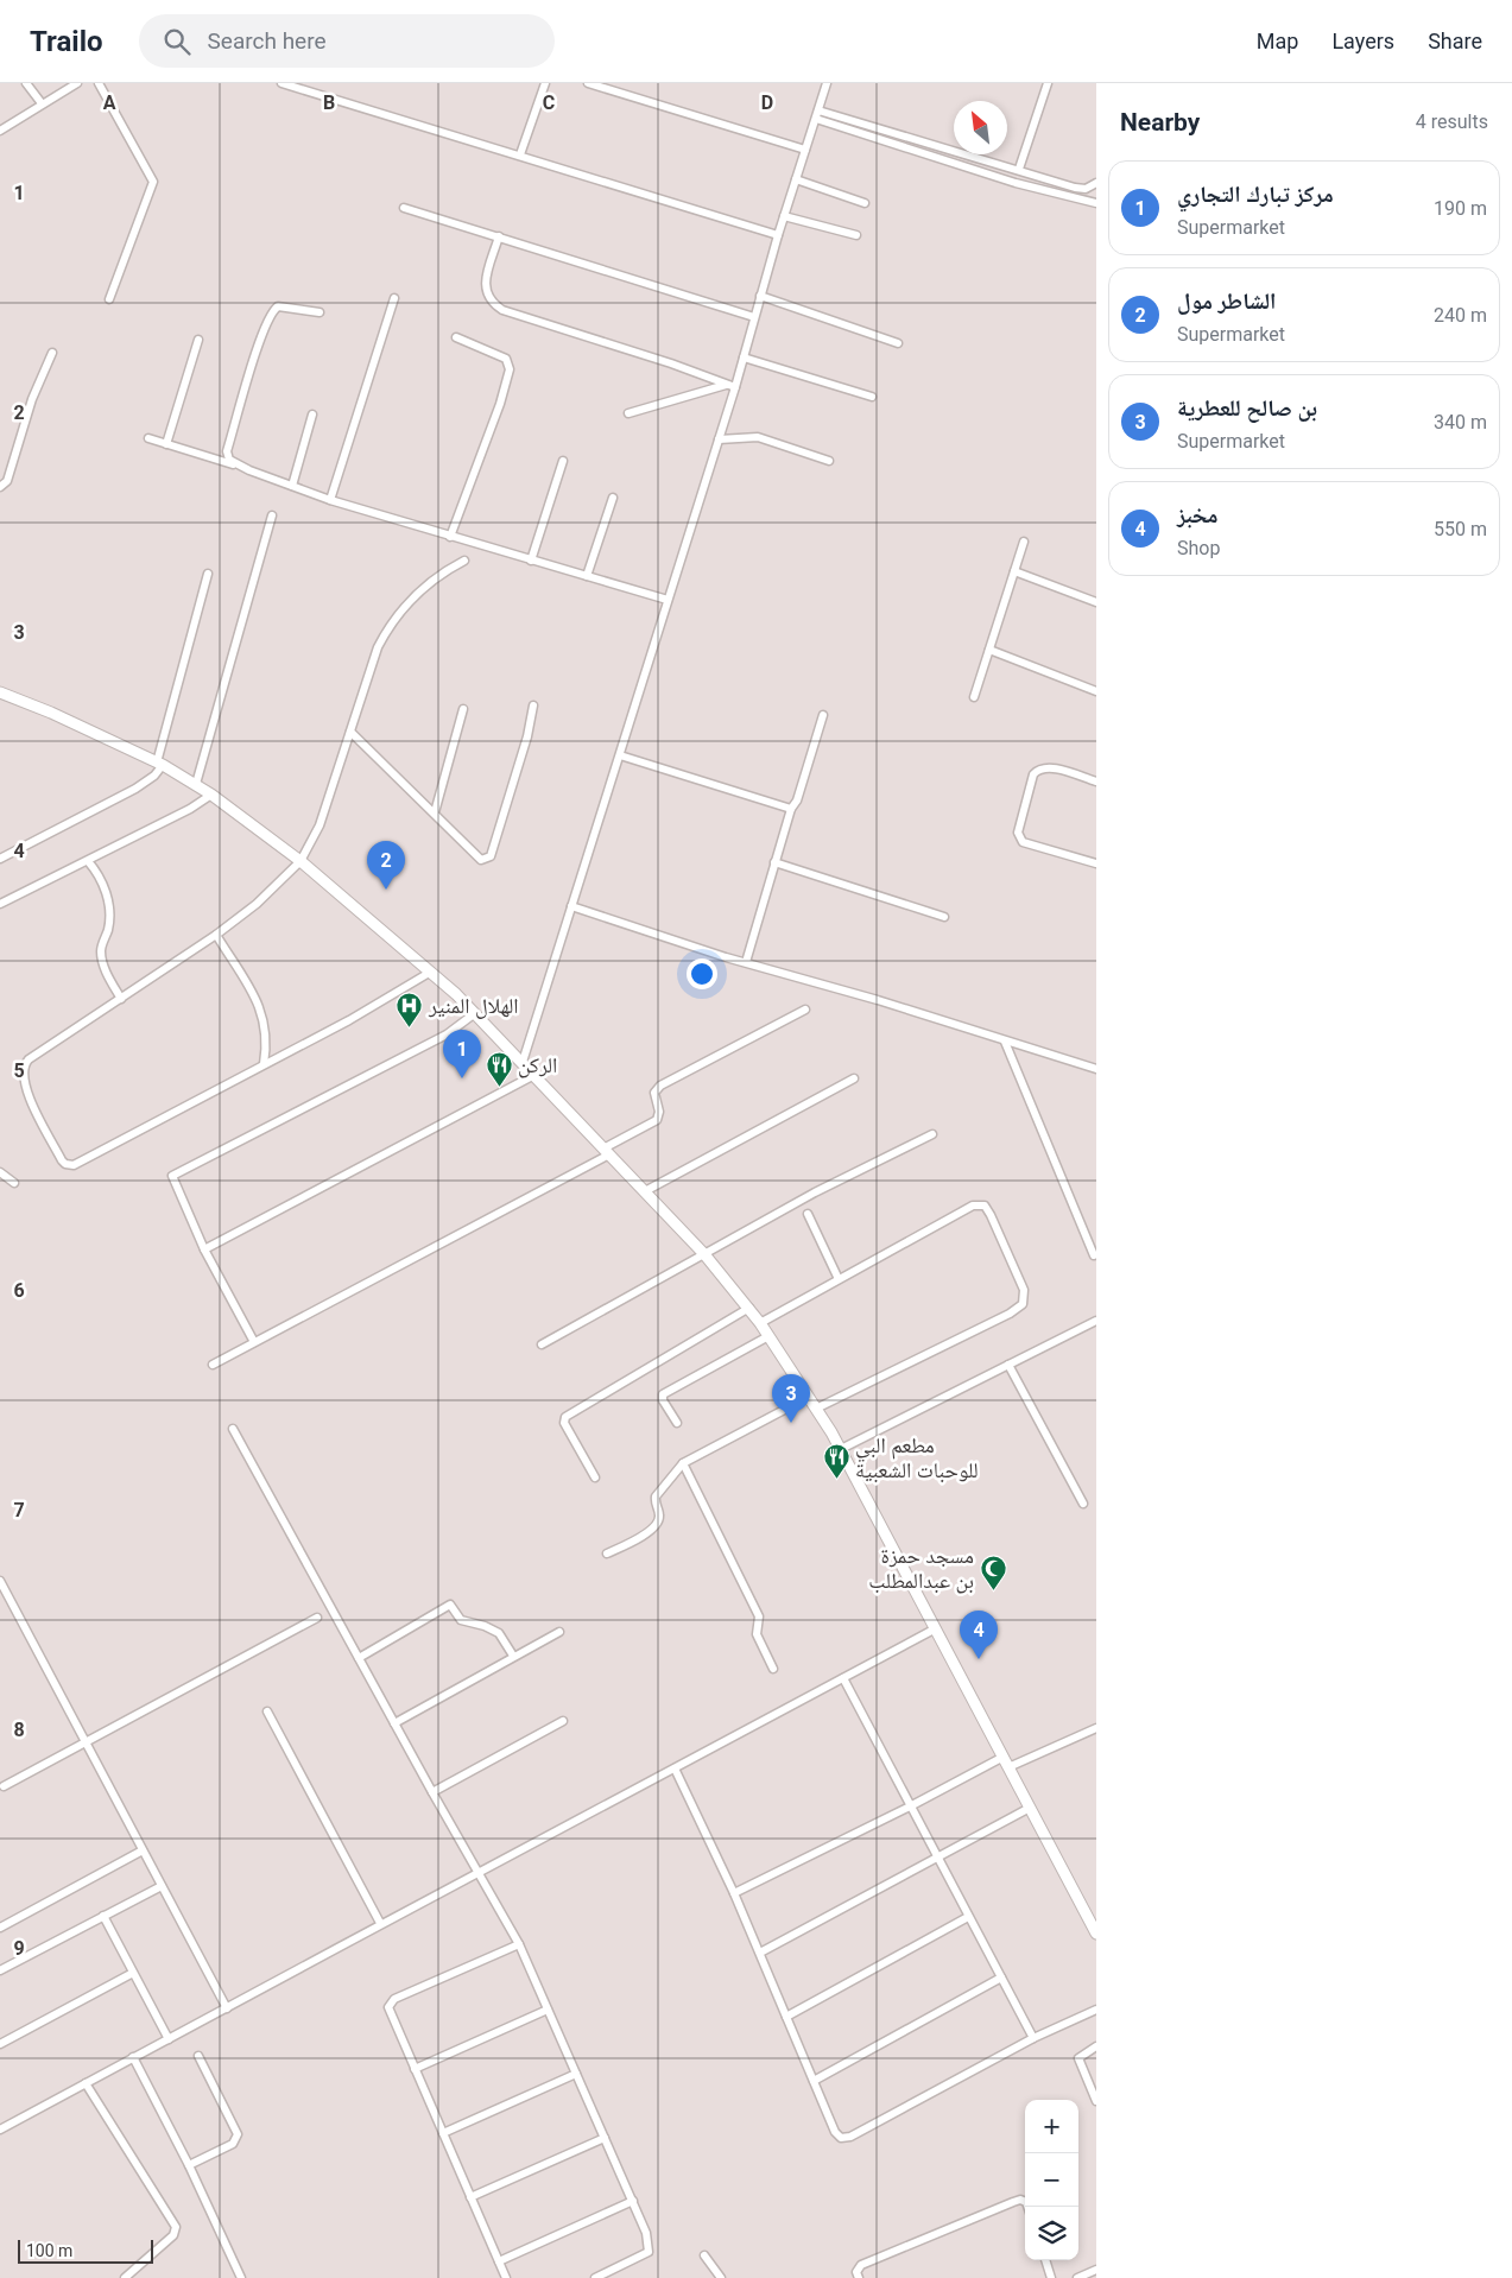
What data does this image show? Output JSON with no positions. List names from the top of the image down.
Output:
{
  "places": {
    "hospital": ["الهلال المنير"],
    "restaurant": ["الركن", "مطعم البي للوحبات الشعبية"],
    "mosque": ["مسجد حمزة بن عبدالمطلب"]
  },
  "scale_bar": "100 m",
  "north": "top left",
  "page": {
    "header": "Trailo",
    "search": "Search here",
    "nav": ["Map", "Layers", "Share"],
    "heading": ["Nearby", "4 results"],
    "list": [
      {
        "mark": "1",
        "name": "مركز تبارك التجاري",
        "note": "Supermarket",
        "value": "190 m"
      },
      {
        "mark": "2",
        "name": "الشاطر مول",
        "note": "Supermarket",
        "value": "240 m"
      },
      {
        "mark": "3",
        "name": "بن صالح للعطرية",
        "note": "Supermarket",
        "value": "340 m"
      },
      {
        "mark": "4",
        "name": "مخبز",
        "note": "Shop",
        "value": "550 m"
      }
    ],
    "pins": [
      "2",
      "1",
      "3",
      "4"
    ],
    "map_buttons": ["+", "−"],
    "scale": "100 m"
  },
  "grid": {
    "columns": [
      "A",
      "B",
      "C",
      "D"
    ],
    "rows": [
      "1",
      "2",
      "3",
      "4",
      "5",
      "6",
      "7",
      "8",
      "9"
    ]
  }
}
